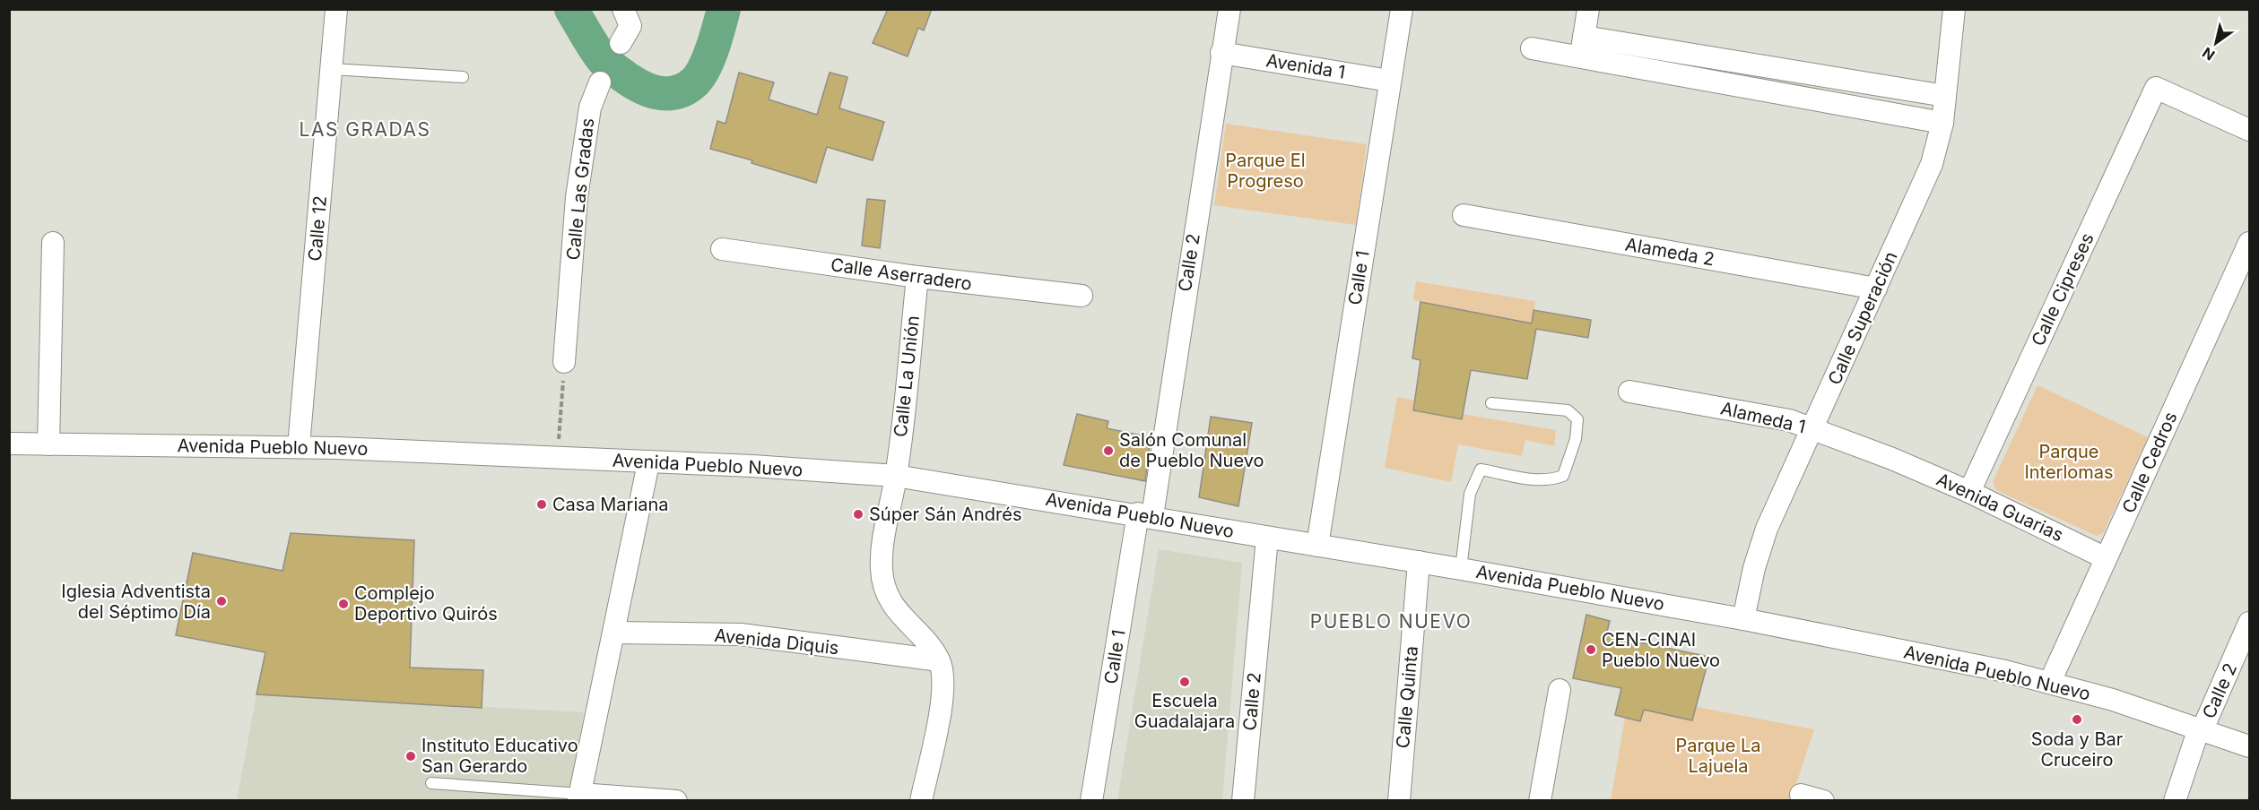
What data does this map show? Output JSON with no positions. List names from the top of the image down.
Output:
{
  "streets": {
    "street": [
      "Avenida 1",
      "Calle Las Gradas",
      "Calle 12",
      "Alameda 2",
      "Calle 2",
      "Calle Aserradero",
      "Calle 1",
      "Calle Cipreses",
      "Calle Superación",
      "Calle La Unión",
      "Alameda 1",
      "Avenida Pueblo Nuevo",
      "Calle Cedros",
      "Avenida Guarias",
      "Avenida Diquis",
      "Calle Quinta"
    ]
  },
  "crossings": [
    ["Avenida 1", "Calle 2"],
    ["Avenida 1", "Calle 1"],
    ["Calle 12", "Avenida Pueblo Nuevo"],
    ["Alameda 2", "Calle Superación"],
    ["Calle 2", "Calle 1"],
    ["Calle 2", "Avenida Pueblo Nuevo"],
    ["Calle Aserradero", "Calle La Unión"],
    ["Calle 1", "Avenida Pueblo Nuevo"],
    ["Calle Cipreses", "Avenida Guarias"],
    ["Calle Superación", "Alameda 1"],
    ["Calle Superación", "Avenida Pueblo Nuevo"],
    ["Calle La Unión", "Avenida Pueblo Nuevo"],
    ["Calle La Unión", "Avenida Diquis"],
    ["Alameda 1", "Avenida Guarias"],
    ["Avenida Pueblo Nuevo", "Calle Cedros"],
    ["Avenida Pueblo Nuevo", "Calle Quinta"],
    ["Calle Cedros", "Avenida Guarias"]
  ],
  "districts": ["LAS GRADAS", "PUEBLO NUEVO"],
  "parks": ["Parque El Progreso", "Parque Interlomas", "Parque La Lajuela"],
  "places": [
    "Salón Comunal de Pueblo Nuevo",
    "Casa Mariana",
    "Súper Sán Andrés",
    "Iglesia Adventista del Séptimo Día",
    "Complejo Deportivo Quirós",
    "CEN-CINAI Pueblo Nuevo",
    "Escuela Guadalajara",
    "Soda y Bar Cruceiro",
    "Instituto Educativo San Gerardo"
  ],
  "north": "bottom left"
}
